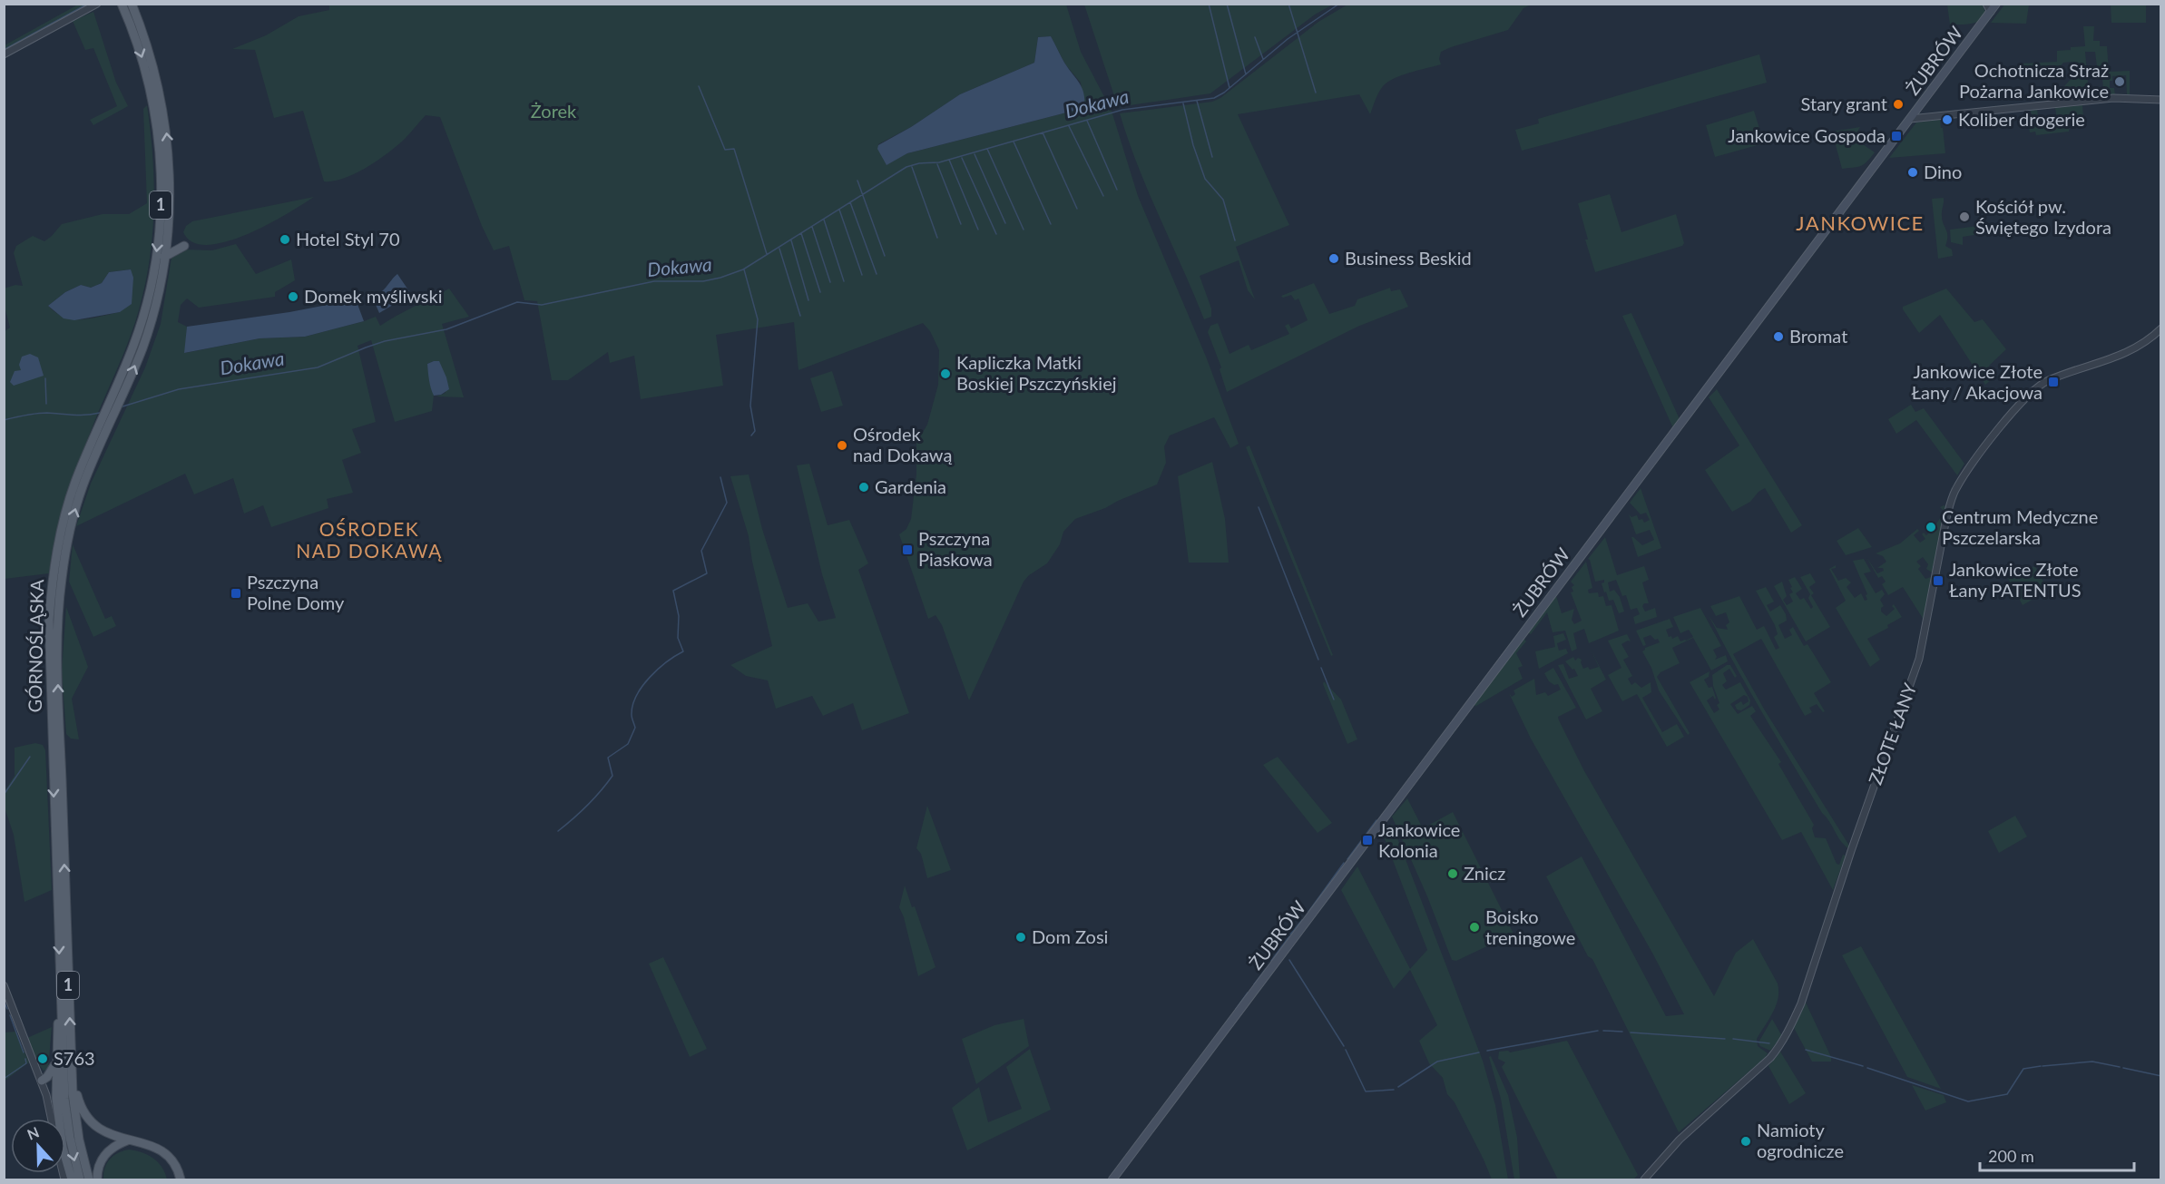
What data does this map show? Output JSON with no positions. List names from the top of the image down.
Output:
{
  "streets": {
    "main road": ["ŻUBRÓW", "1", "GÓRNOŚLĄSKA"],
    "street": ["ZŁOTE ŁANY"]
  },
  "districts": ["JANKOWICE", "OŚRODEK NAD DOKAWĄ"],
  "water": ["Dokawa"],
  "parks": ["Żorek"],
  "places": {
    "other": [
      "Ochotnicza Straż Pożarna Jankowice",
      "Stary grant",
      "Koliber drogerie",
      "Dino",
      "Kościół pw. Świętego Izydora",
      "Hotel Styl 70",
      "Business Beskid",
      "Domek myśliwski",
      "Bromat",
      "Kapliczka Matki Boskiej Pszczyńskiej",
      "Ośrodek nad Dokawą",
      "Gardenia",
      "Centrum Medyczne Pszczelarska",
      "Znicz",
      "Boisko treningowe",
      "Dom Zosi",
      "S763",
      "Namioty ogrodnicze"
    ],
    "transit": [
      "Jankowice Gospoda",
      "Jankowice Złote Łany / Akacjowa",
      "Pszczyna Piaskowa",
      "Jankowice Złote Łany PATENTUS",
      "Pszczyna Polne Domy",
      "Jankowice Kolonia"
    ]
  },
  "scale_bar": "200 m",
  "north": "top"
}
